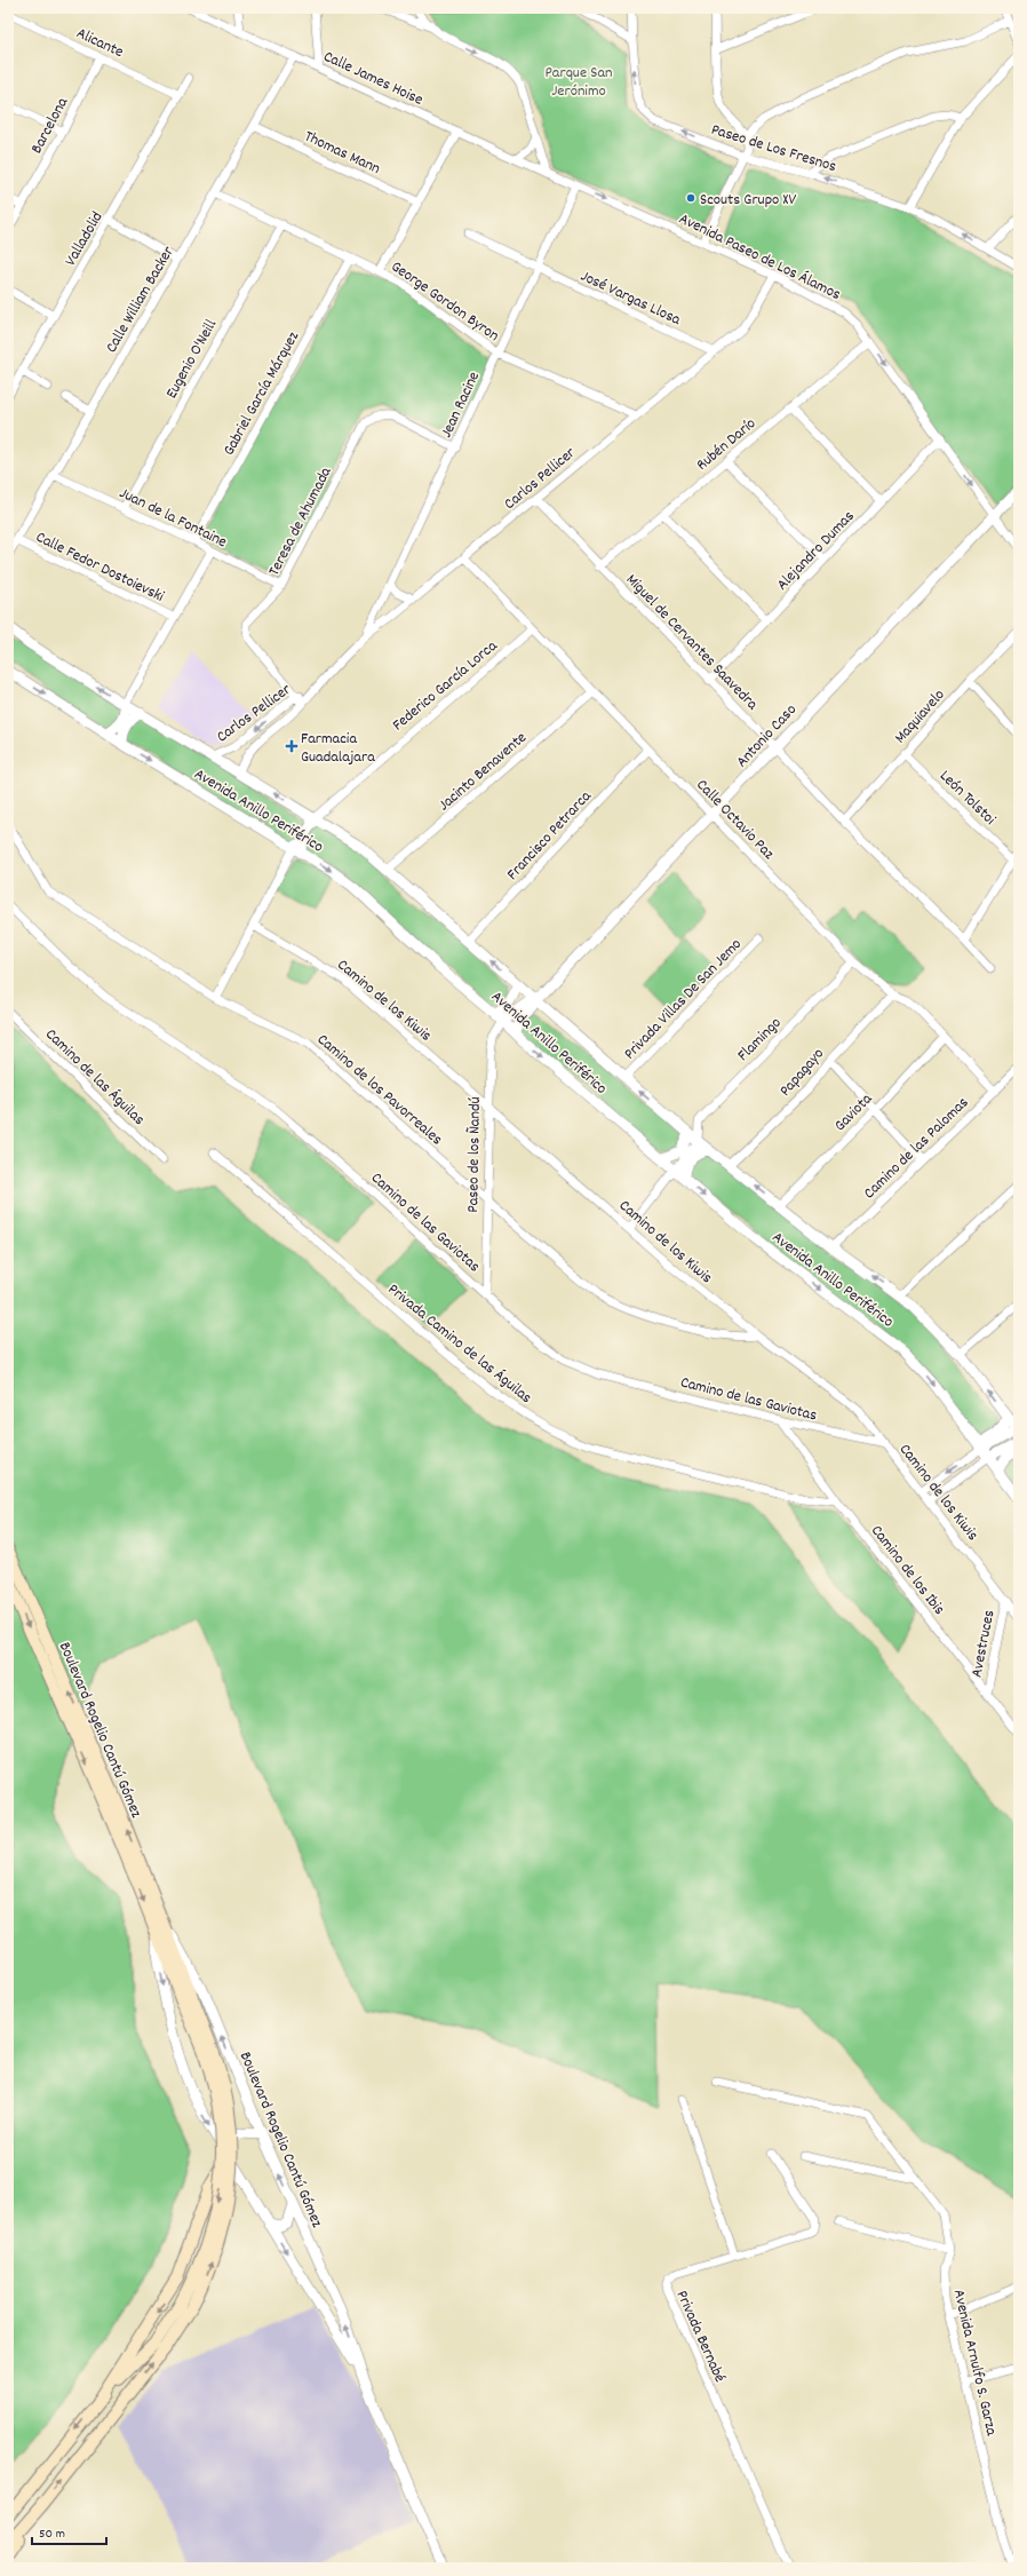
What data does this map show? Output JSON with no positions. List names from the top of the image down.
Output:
{
  "streets": {
    "main road": ["Boulevard Rogelio Cantú Gómez"],
    "street": [
      "Alicante",
      "Calle James Hoise",
      "Barcelona",
      "Paseo de Los Fresnos",
      "Thomas Mann",
      "Valladolid",
      "Avenida Paseo de Los Álamos",
      "José Vargas Llosa",
      "Calle William Backer",
      "George Gordon Byron",
      "Eugenio O'Neill",
      "Gabriel García Márquez",
      "Jean Racine",
      "Rubén Darío",
      "Carlos Pellicer",
      "Juan de la Fontaine",
      "Teresa de Ahumada",
      "Alejandro Dumas",
      "Calle Fedor Dostoievski",
      "Miguel de Cervantes Saavedra",
      "Federico García Lorca",
      "Maquiavelo",
      "Antonio Caso",
      "Jacinto Benavente",
      "León Tolstoi",
      "Avenida Anillo Periférico",
      "Calle Octavio Paz",
      "Francisco Petrarca",
      "Privada Villas De San Jemo",
      "Camino de los Kiwis",
      "Flamingo",
      "Papagayo",
      "Camino de las Águilas",
      "Camino de los Pavorreales",
      "Gaviota",
      "Camino de las Palomas",
      "Paseo de los Ñandú",
      "Camino de las Gaviotas",
      "Privada Camino de las Águilas",
      "Camino de los Ibis",
      "Avestruces",
      "Privada Bernabé",
      "Avenida Arnulfo S. Garza"
    ]
  },
  "crossings": [
    ["Alicante", "Barcelona"],
    ["Alicante", "Valladolid"],
    ["Calle James Hoise", "Avenida Paseo de Los Álamos"],
    ["Calle James Hoise", "Calle William Backer"],
    ["Thomas Mann", "Calle William Backer"],
    ["Avenida Paseo de Los Álamos", "Jean Racine"],
    ["Avenida Paseo de Los Álamos", "Rubén Darío"],
    ["Avenida Paseo de Los Álamos", "Carlos Pellicer"],
    ["Avenida Paseo de Los Álamos", "Alejandro Dumas"],
    ["Avenida Paseo de Los Álamos", "Antonio Caso"],
    ["José Vargas Llosa", "Jean Racine"],
    ["José Vargas Llosa", "Carlos Pellicer"],
    ["Calle William Backer", "George Gordon Byron"],
    ["Calle William Backer", "Juan de la Fontaine"],
    ["Calle William Backer", "Calle Fedor Dostoievski"],
    ["George Gordon Byron", "Eugenio O'Neill"],
    ["George Gordon Byron", "Gabriel García Márquez"],
    ["George Gordon Byron", "Jean Racine"],
    ["George Gordon Byron", "Carlos Pellicer"],
    ["Eugenio O'Neill", "Juan de la Fontaine"],
    ["Gabriel García Márquez", "Juan de la Fontaine"],
    ["Jean Racine", "Carlos Pellicer"],
    ["Jean Racine", "Teresa de Ahumada"],
    ["Rubén Darío", "Miguel de Cervantes Saavedra"],
    ["Carlos Pellicer", "Teresa de Ahumada"],
    ["Carlos Pellicer", "Miguel de Cervantes Saavedra"],
    ["Carlos Pellicer", "Avenida Anillo Periférico"],
    ["Carlos Pellicer", "Calle Octavio Paz"],
    ["Juan de la Fontaine", "Teresa de Ahumada"],
    ["Alejandro Dumas", "Miguel de Cervantes Saavedra"],
    ["Miguel de Cervantes Saavedra", "Maquiavelo"],
    ["Miguel de Cervantes Saavedra", "Antonio Caso"],
    ["Federico García Lorca", "Avenida Anillo Periférico"],
    ["Federico García Lorca", "Calle Octavio Paz"],
    ["Maquiavelo", "León Tolstoi"],
    ["Antonio Caso", "Avenida Anillo Periférico"],
    ["Antonio Caso", "Calle Octavio Paz"],
    ["Jacinto Benavente", "Avenida Anillo Periférico"],
    ["Jacinto Benavente", "Calle Octavio Paz"],
    ["Avenida Anillo Periférico", "Francisco Petrarca"],
    ["Avenida Anillo Periférico", "Privada Villas De San Jemo"],
    ["Avenida Anillo Periférico", "Flamingo"],
    ["Avenida Anillo Periférico", "Papagayo"],
    ["Avenida Anillo Periférico", "Gaviota"],
    ["Avenida Anillo Periférico", "Camino de las Palomas"],
    ["Avenida Anillo Periférico", "Paseo de los Ñandú"],
    ["Calle Octavio Paz", "Francisco Petrarca"],
    ["Calle Octavio Paz", "Flamingo"],
    ["Calle Octavio Paz", "Papagayo"],
    ["Calle Octavio Paz", "Gaviota"],
    ["Calle Octavio Paz", "Camino de las Palomas"],
    ["Camino de los Kiwis", "Camino de los Pavorreales"],
    ["Camino de los Kiwis", "Paseo de los Ñandú"],
    ["Camino de los Kiwis", "Camino de las Gaviotas"],
    ["Camino de los Kiwis", "Avestruces"],
    ["Camino de los Pavorreales", "Paseo de los Ñandú"],
    ["Paseo de los Ñandú", "Camino de las Gaviotas"],
    ["Camino de las Gaviotas", "Camino de los Ibis"],
    ["Privada Camino de las Águilas", "Camino de los Ibis"],
    ["Camino de los Ibis", "Avestruces"]
  ],
  "one_way": ["Paseo de Los Fresnos", "Avenida Paseo de Los Álamos"],
  "parks": ["Parque San Jerónimo"],
  "places": {
    "other": ["Scouts Grupo XV"],
    "health": ["Farmacia Guadalajara"]
  },
  "scale_bar": "50 m"
}
